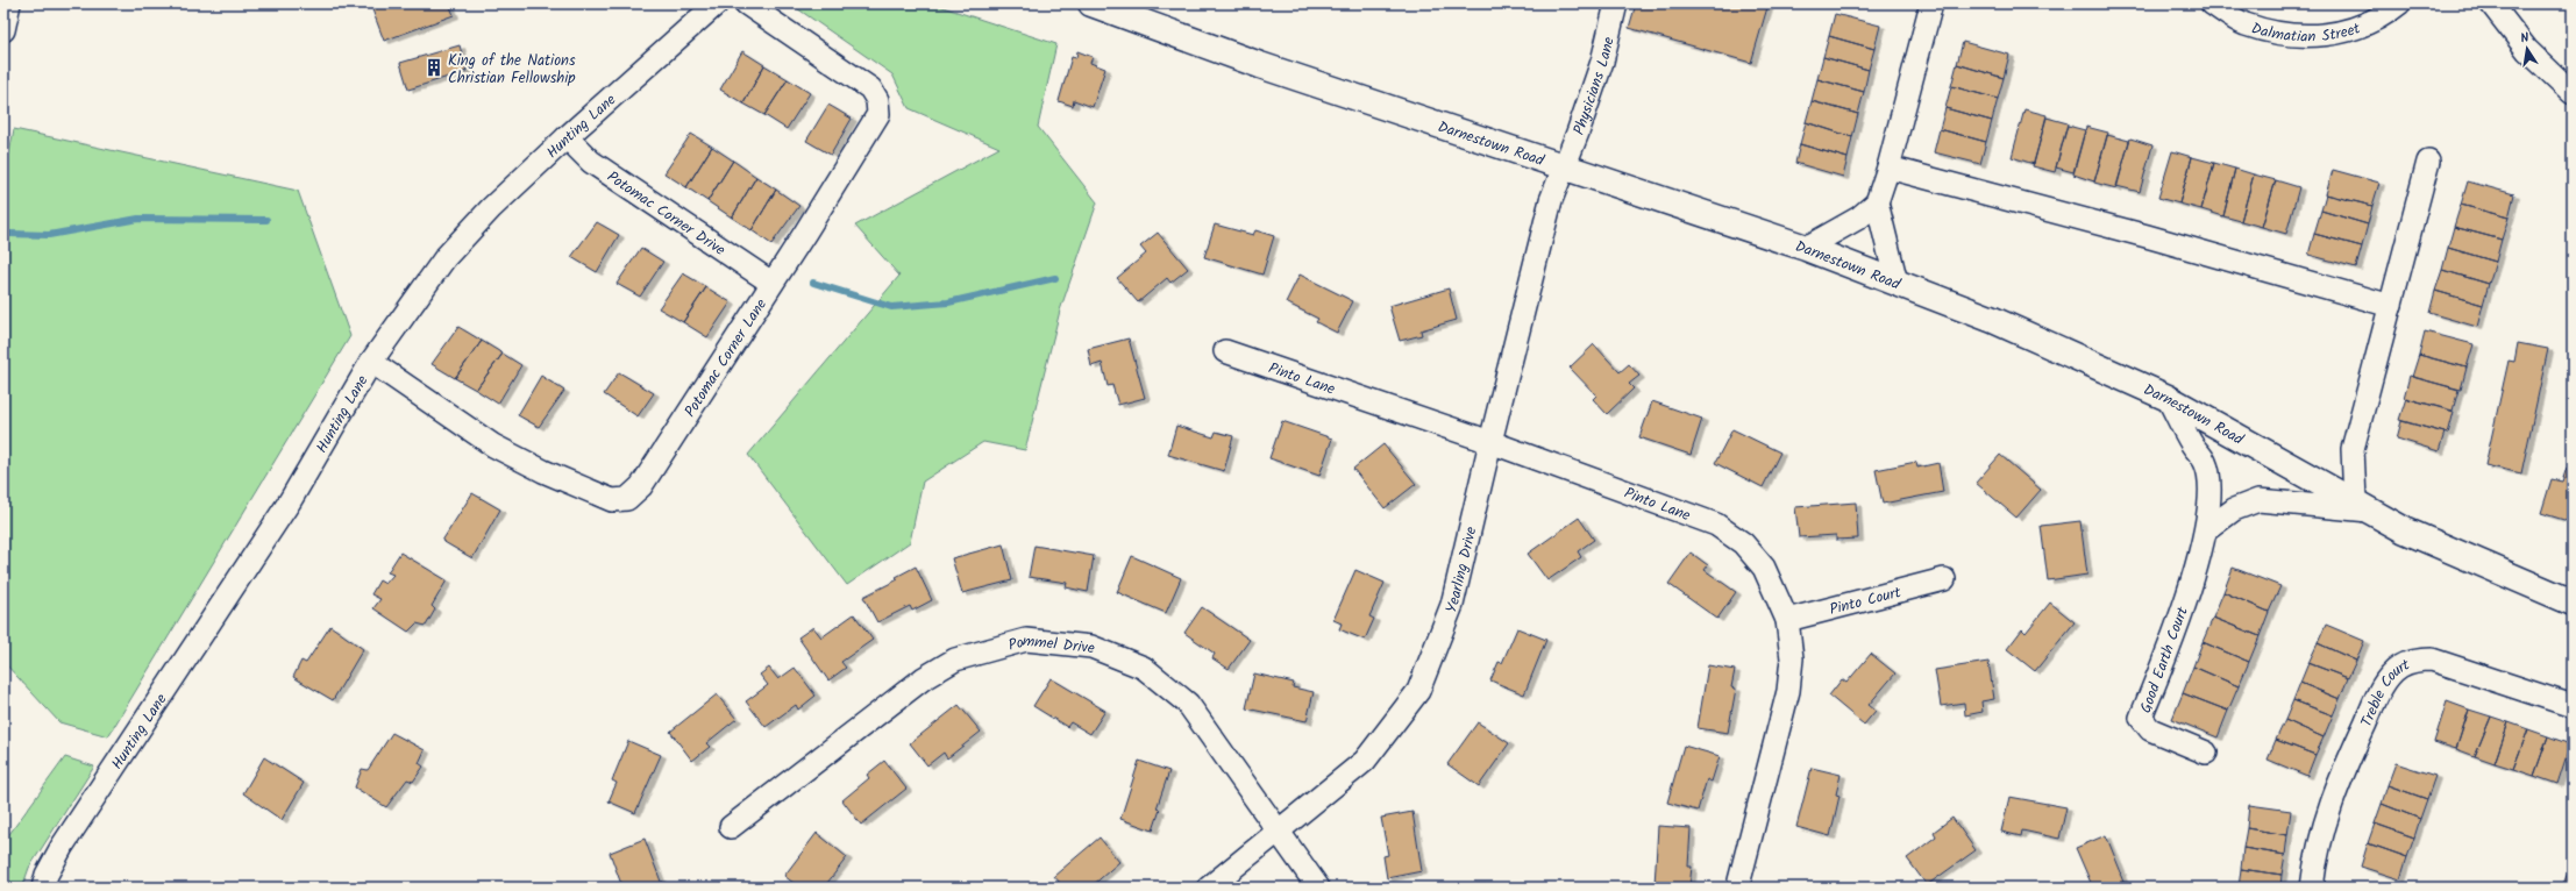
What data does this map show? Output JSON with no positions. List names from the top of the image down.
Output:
{
  "streets": {
    "main road": ["Darnestown Road"],
    "street": [
      "Dalmatian Street",
      "Physicians Lane",
      "Hunting Lane",
      "Potomac Corner Drive",
      "Potomac Corner Lane",
      "Pinto Lane",
      "Yearling Drive",
      "Pinto Court",
      "Pommel Drive",
      "Good Earth Court",
      "Treble Court"
    ]
  },
  "crossings": [
    ["Physicians Lane", "Darnestown Road"],
    ["Physicians Lane", "Yearling Drive"],
    ["Hunting Lane", "Potomac Corner Drive"],
    ["Hunting Lane", "Potomac Corner Lane"],
    ["Darnestown Road", "Yearling Drive"],
    ["Darnestown Road", "Good Earth Court"],
    ["Potomac Corner Drive", "Potomac Corner Lane"],
    ["Pinto Lane", "Yearling Drive"],
    ["Pinto Lane", "Pinto Court"],
    ["Yearling Drive", "Pommel Drive"]
  ],
  "places": {
    "building": ["King of the Nations Christian Fellowship"]
  },
  "north": "top"
}
